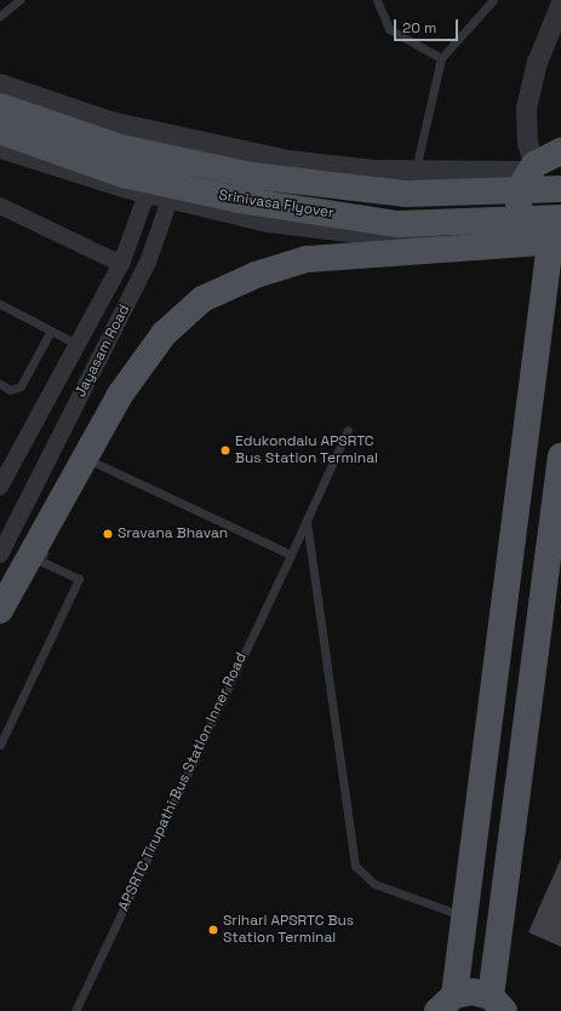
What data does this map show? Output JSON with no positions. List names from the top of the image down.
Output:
{
  "streets": {
    "main road": ["Srinivasa Flyover"],
    "street": ["Jayasam Road"],
    "lane": ["APSRTC Tirupathi Bus Station Inner Road"]
  },
  "places": ["Edukondalu APSRTC Bus Station Terminal", "Sravana Bhavan", "Srihari APSRTC Bus Station Terminal"],
  "scale_bar": "20 m"
}
